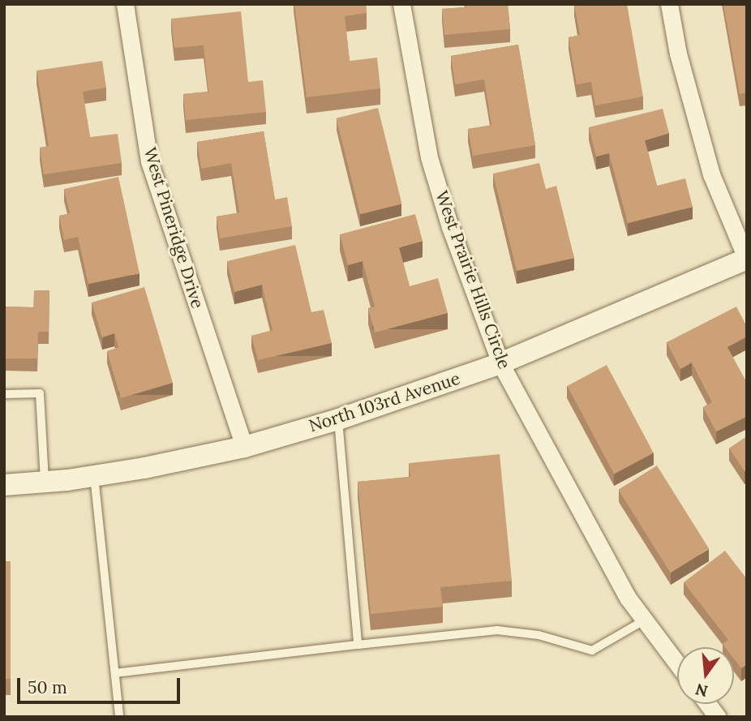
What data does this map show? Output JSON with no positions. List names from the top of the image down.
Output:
{
  "streets": {
    "street": ["West Pineridge Drive", "West Prairie Hills Circle", "North 103rd Avenue"]
  },
  "crossings": [
    ["West Pineridge Drive", "North 103rd Avenue"],
    ["West Prairie Hills Circle", "North 103rd Avenue"]
  ],
  "scale_bar": "50 m",
  "north": "bottom"
}
